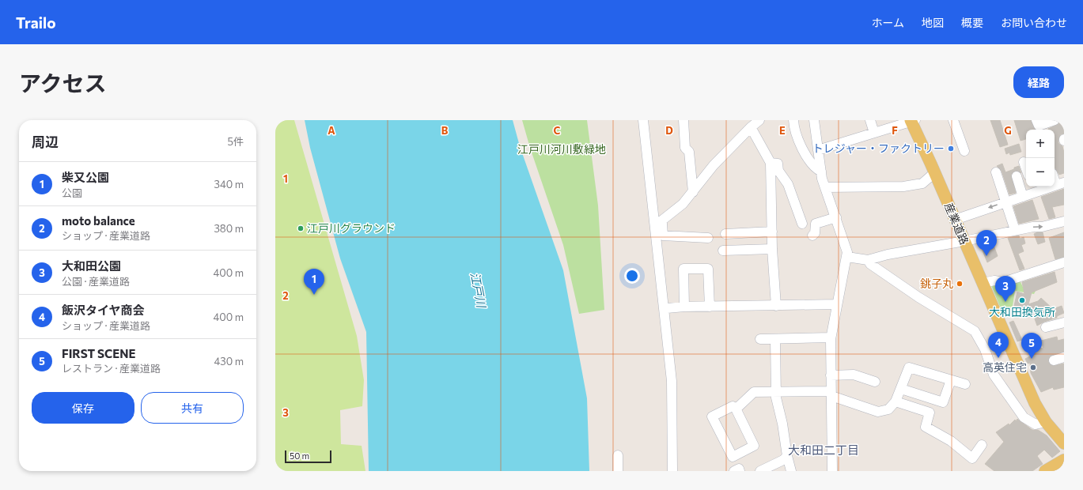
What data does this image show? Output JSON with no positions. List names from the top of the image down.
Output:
{
  "streets": {
    "main road": ["産業道路"]
  },
  "districts": ["大和田二丁目"],
  "water": ["江戸川"],
  "parks": ["江戸川河川敷緑地"],
  "places": [
    "トレジャー・ファクトリー",
    "江戸川グラウンド",
    "銚子丸",
    "大和田換気所",
    "高英住宅"
  ],
  "scale_bar": "50 m",
  "page": {
    "header": "Trailo",
    "nav": [
      "ホーム",
      "地図",
      "概要",
      "お問い合わせ"
    ],
    "title": "アクセス",
    "buttons": [
      "経路",
      ["保存", "共有"]
    ],
    "heading": ["周辺", "5件"],
    "map_buttons": ["+", "−"],
    "list": [
      {
        "mark": "1",
        "name": "柴又公園",
        "note": "公園",
        "value": "340 m"
      },
      {
        "mark": "2",
        "name": "moto balance",
        "note": "ショップ · 産業道路",
        "value": "380 m"
      },
      {
        "mark": "3",
        "name": "大和田公園",
        "note": "公園 · 産業道路",
        "value": "400 m"
      },
      {
        "mark": "4",
        "name": "飯沢タイヤ商会",
        "note": "ショップ · 産業道路",
        "value": "400 m"
      },
      {
        "mark": "5",
        "name": "FIRST SCENE",
        "note": "レストラン · 産業道路",
        "value": "430 m"
      }
    ],
    "pins": [
      "2",
      "1",
      "3",
      "4",
      "5"
    ],
    "scale": "50 m"
  },
  "grid": {
    "columns": [
      "A",
      "B",
      "C",
      "D",
      "E",
      "F",
      "G"
    ],
    "rows": ["1", "2", "3"]
  }
}
